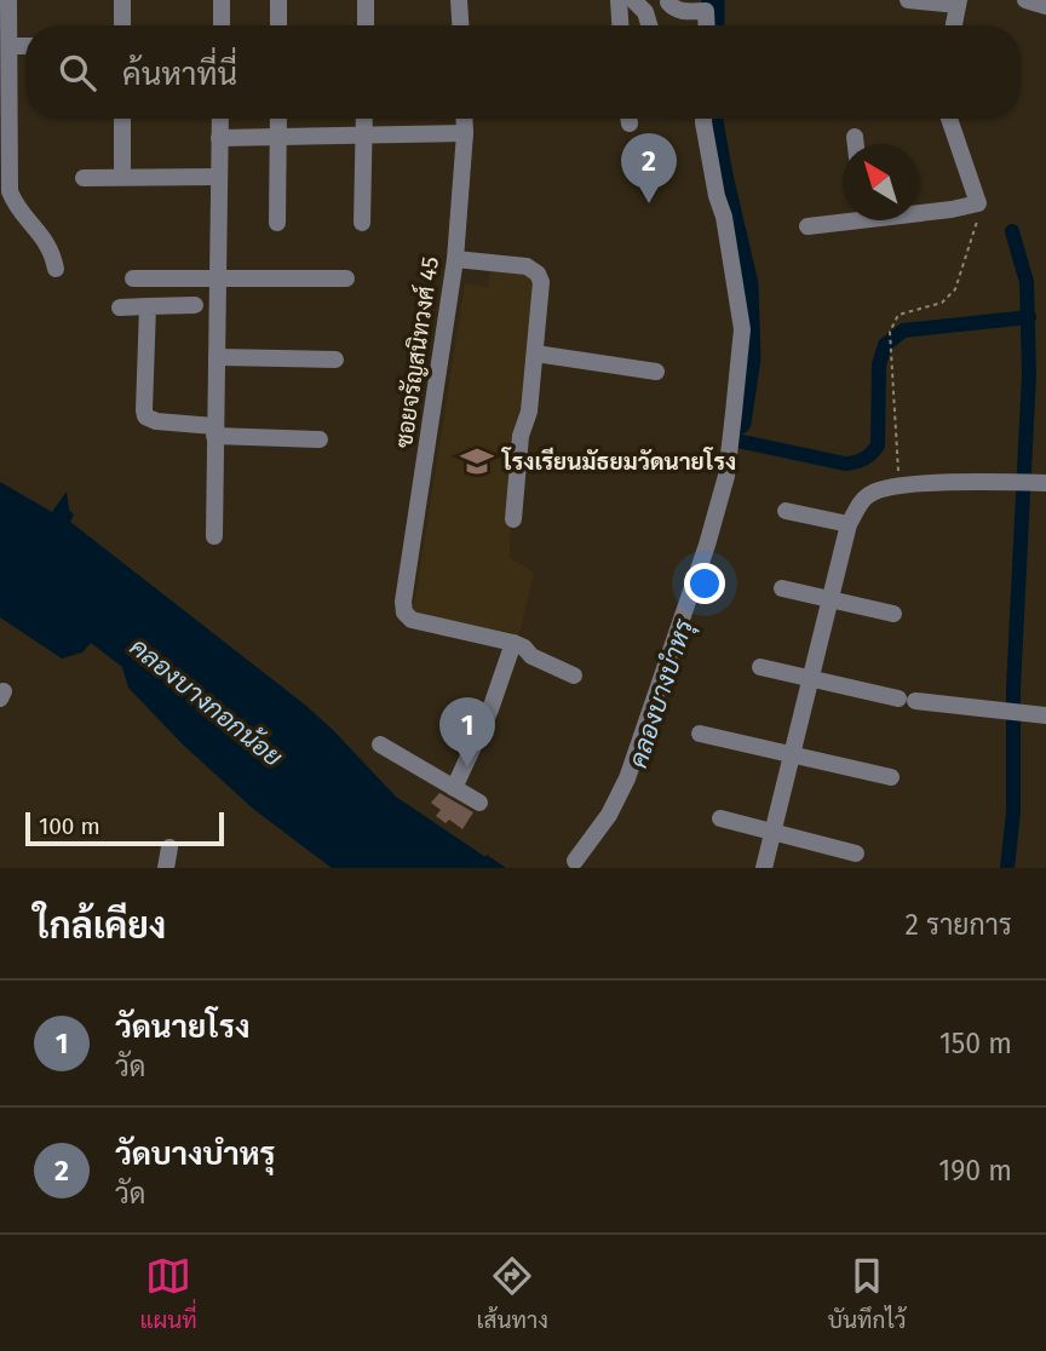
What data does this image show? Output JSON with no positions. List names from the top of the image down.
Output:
{
  "streets": {
    "street": ["ซอยจรัญสนิทวงศ์ 45"]
  },
  "water": ["คลองบางบำหรุ", "คลองบางกอกน้อย"],
  "places": {
    "school or university": ["โรงเรียนมัธยมวัดนายโรง"]
  },
  "scale_bar": "100 m",
  "north": "top left",
  "page": {
    "search": "ค้นหาที่นี่",
    "pins": ["2", "1"],
    "scale": "100 m",
    "heading": ["ใกล้เคียง", "2 รายการ"],
    "list": [
      {
        "mark": "1",
        "name": "วัดนายโรง",
        "note": "วัด",
        "value": "150 m"
      },
      {
        "mark": "2",
        "name": "วัดบางบำหรุ",
        "note": "วัด",
        "value": "190 m"
      }
    ],
    "nav": ["แผนที่", "เส้นทาง", "บันทึกไว้"]
  }
}
